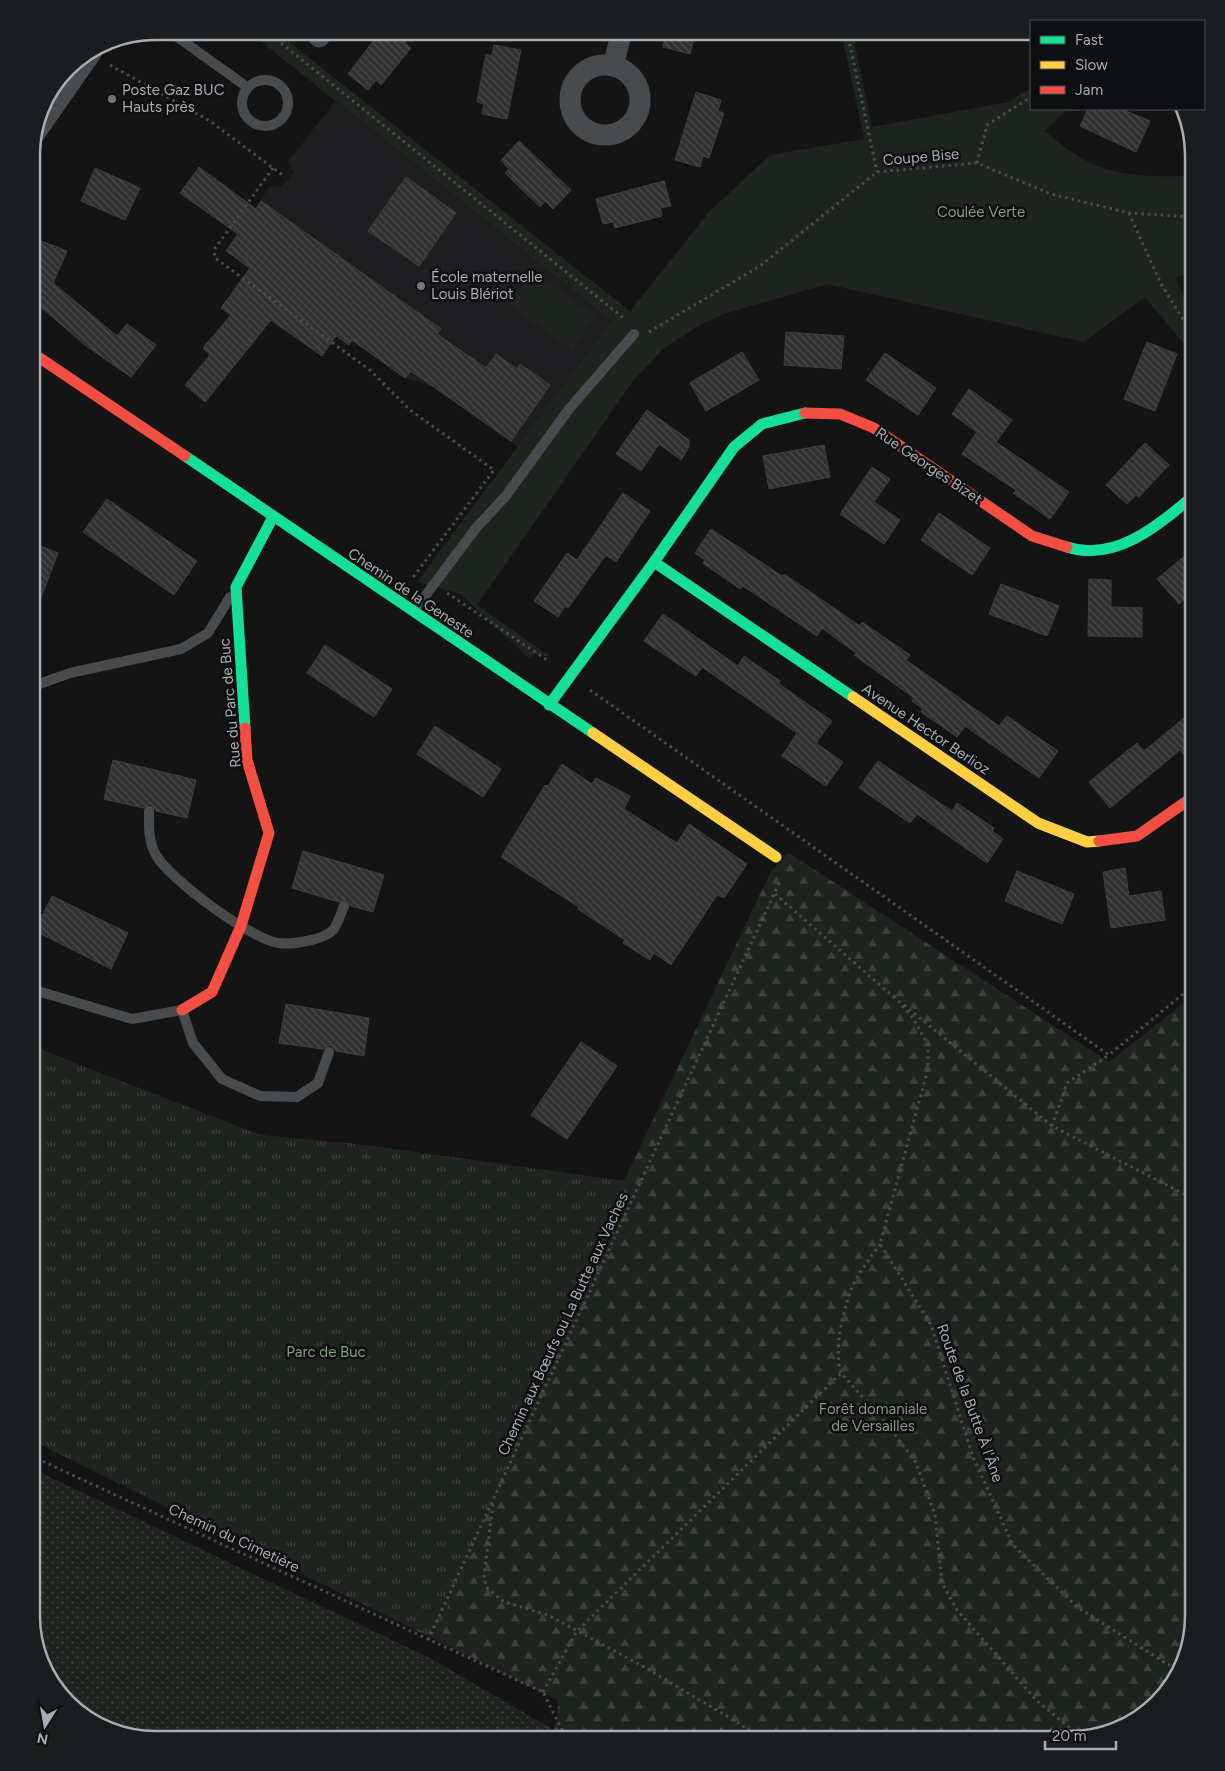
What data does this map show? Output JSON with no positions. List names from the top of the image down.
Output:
{
  "streets": {
    "street": [
      "Rue Georges Bizet",
      "Chemin de la Geneste",
      "Rue du Parc de Buc",
      "Avenue Hector Berlioz"
    ],
    "path": [
      "Coupe Bise",
      "Chemin aux Bœufs ou La Butte aux Vaches",
      "Route de la Butte À l'Âne",
      "Chemin du Cimetière"
    ]
  },
  "crossings": [
    ["Rue Georges Bizet", "Chemin de la Geneste"],
    ["Rue Georges Bizet", "Avenue Hector Berlioz"],
    ["Chemin de la Geneste", "Chemin aux Bœufs ou La Butte aux Vaches"],
    ["Chemin aux Bœufs ou La Butte aux Vaches", "Chemin du Cimetière"]
  ],
  "parks": ["Coulée Verte", "Parc de Buc", "Forêt domaniale de Versailles"],
  "places": ["Poste Gaz BUC Hauts près", "École maternelle Louis Blériot"],
  "legend": ["Fast", "Slow", "Jam"],
  "scale_bar": "20 m",
  "north": "bottom"
}
